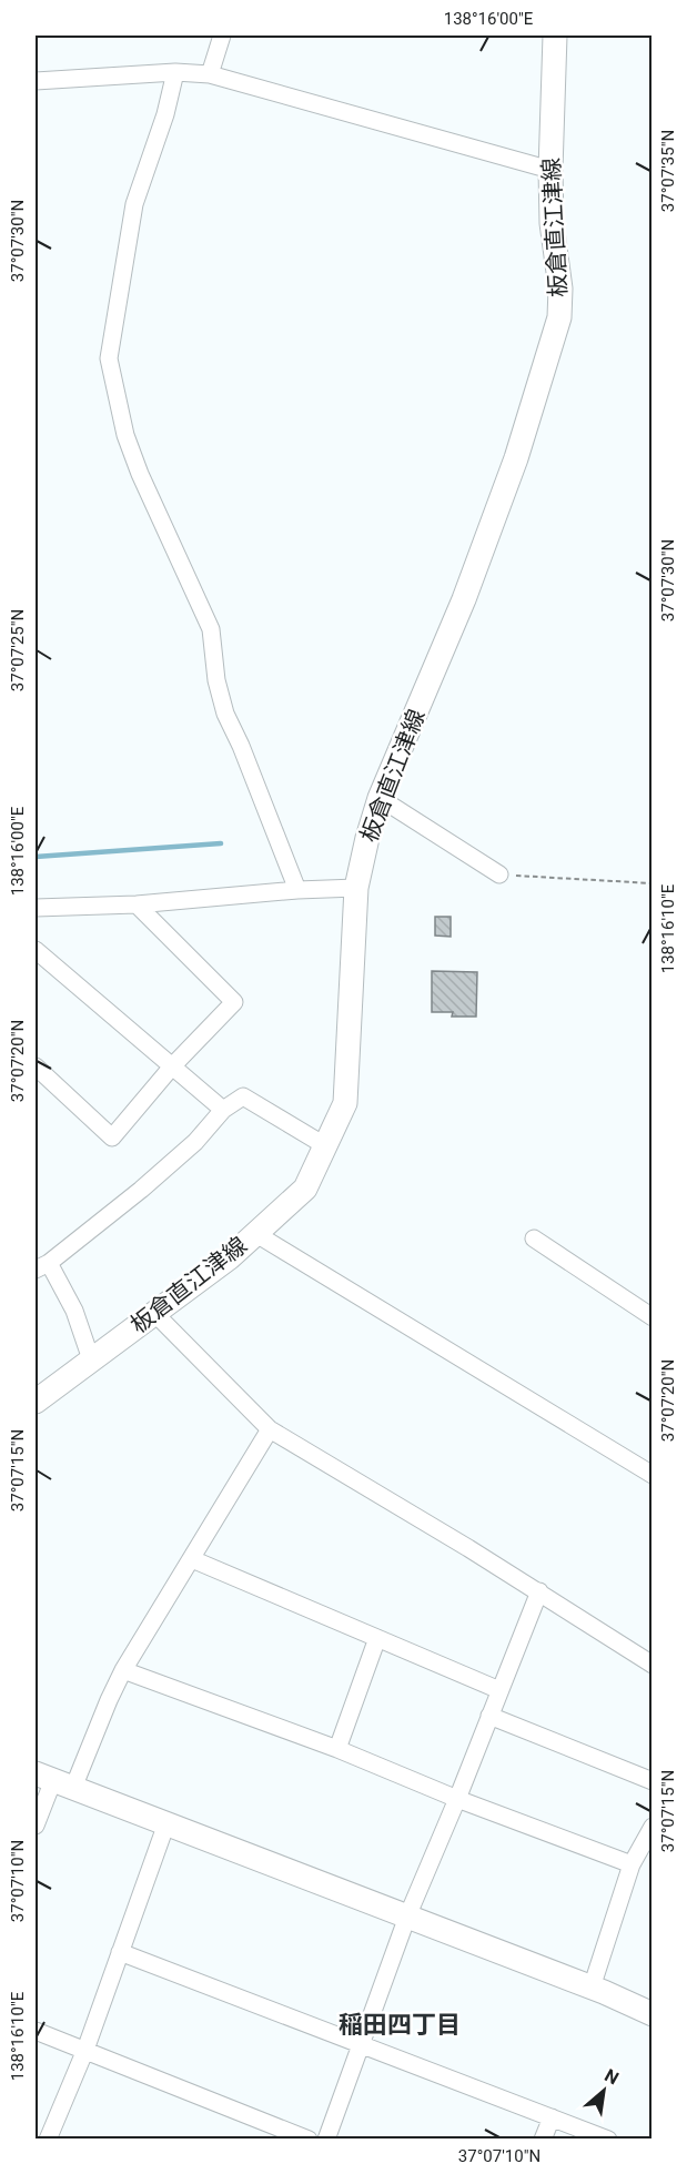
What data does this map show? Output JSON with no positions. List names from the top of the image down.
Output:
{
  "streets": {
    "main road": ["板倉直江津線"]
  },
  "districts": ["稲田四丁目"],
  "north": "top right",
  "coordinates": [
    "138°16'00\"E",
    "37°07'35\"N",
    "37°07'30\"N",
    "37°07'25\"N",
    "138°16'10\"E",
    "37°07'20\"N",
    "37°07'15\"N",
    "37°07'10\"N"
  ]
}
